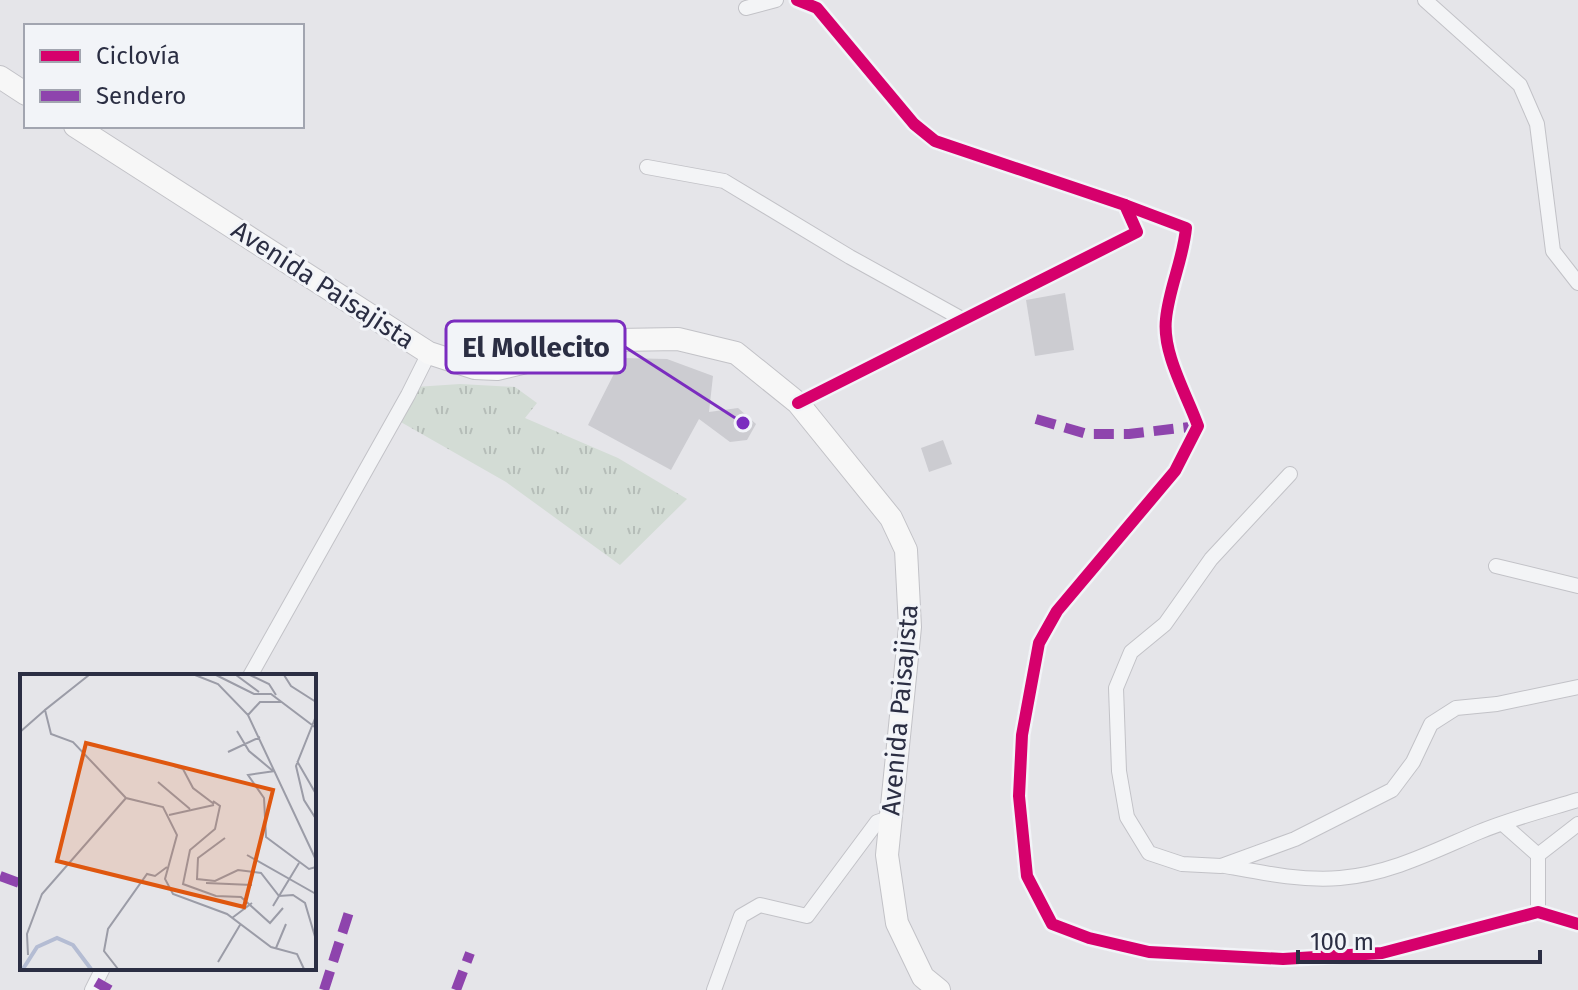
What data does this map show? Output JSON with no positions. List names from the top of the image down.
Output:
{
  "streets": {
    "main road": ["Avenida Paisajista"]
  },
  "places": ["El Mollecito"],
  "legend": ["Ciclovía", "Sendero"],
  "scale_bar": "100 m"
}
